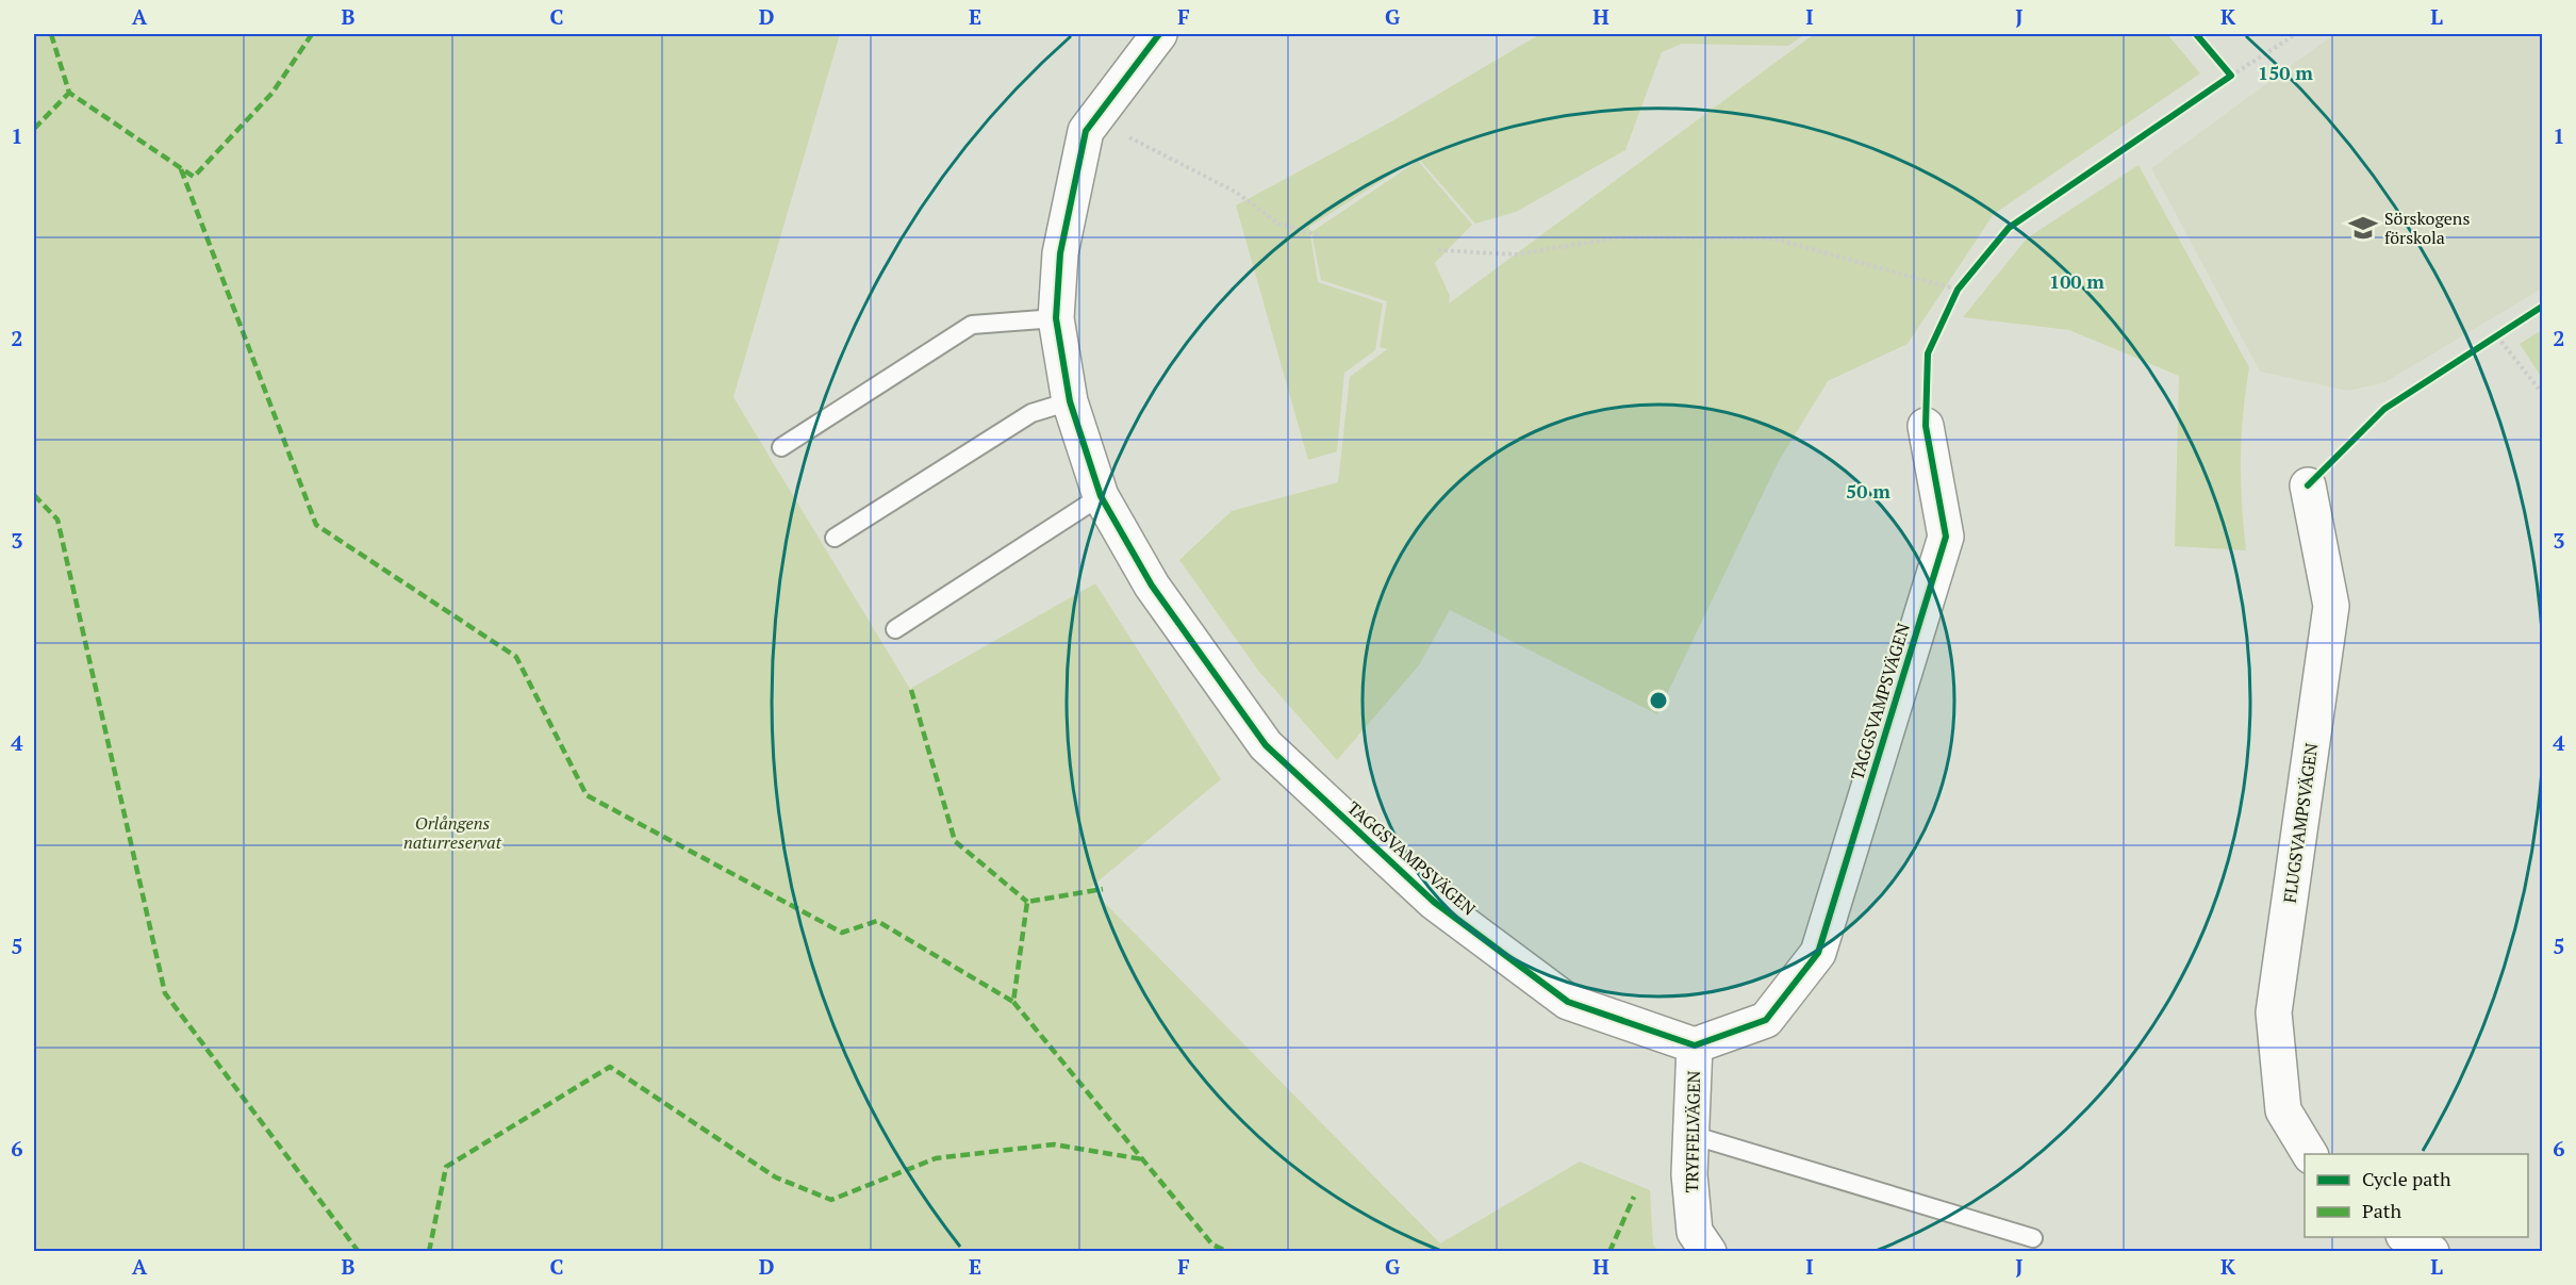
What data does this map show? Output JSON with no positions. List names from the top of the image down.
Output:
{
  "streets": {
    "street": ["TAGGSVAMPSVÄGEN", "FLUGSVAMPSVÄGEN", "TRYFFELVÄGEN"]
  },
  "crossings": [
    ["TAGGSVAMPSVÄGEN", "TRYFFELVÄGEN"]
  ],
  "parks": ["Orlångens naturreservat"],
  "places": {
    "school or university": ["Sörskogens förskola"]
  },
  "legend": ["Cycle path", "Path"],
  "grid": {
    "columns": [
      "A",
      "B",
      "C",
      "D",
      "E",
      "F",
      "G",
      "H",
      "I",
      "J",
      "K",
      "L"
    ],
    "rows": [
      "1",
      "2",
      "3",
      "4",
      "5",
      "6"
    ]
  },
  "rings": ["150 m", "100 m", "50 m"]
}
